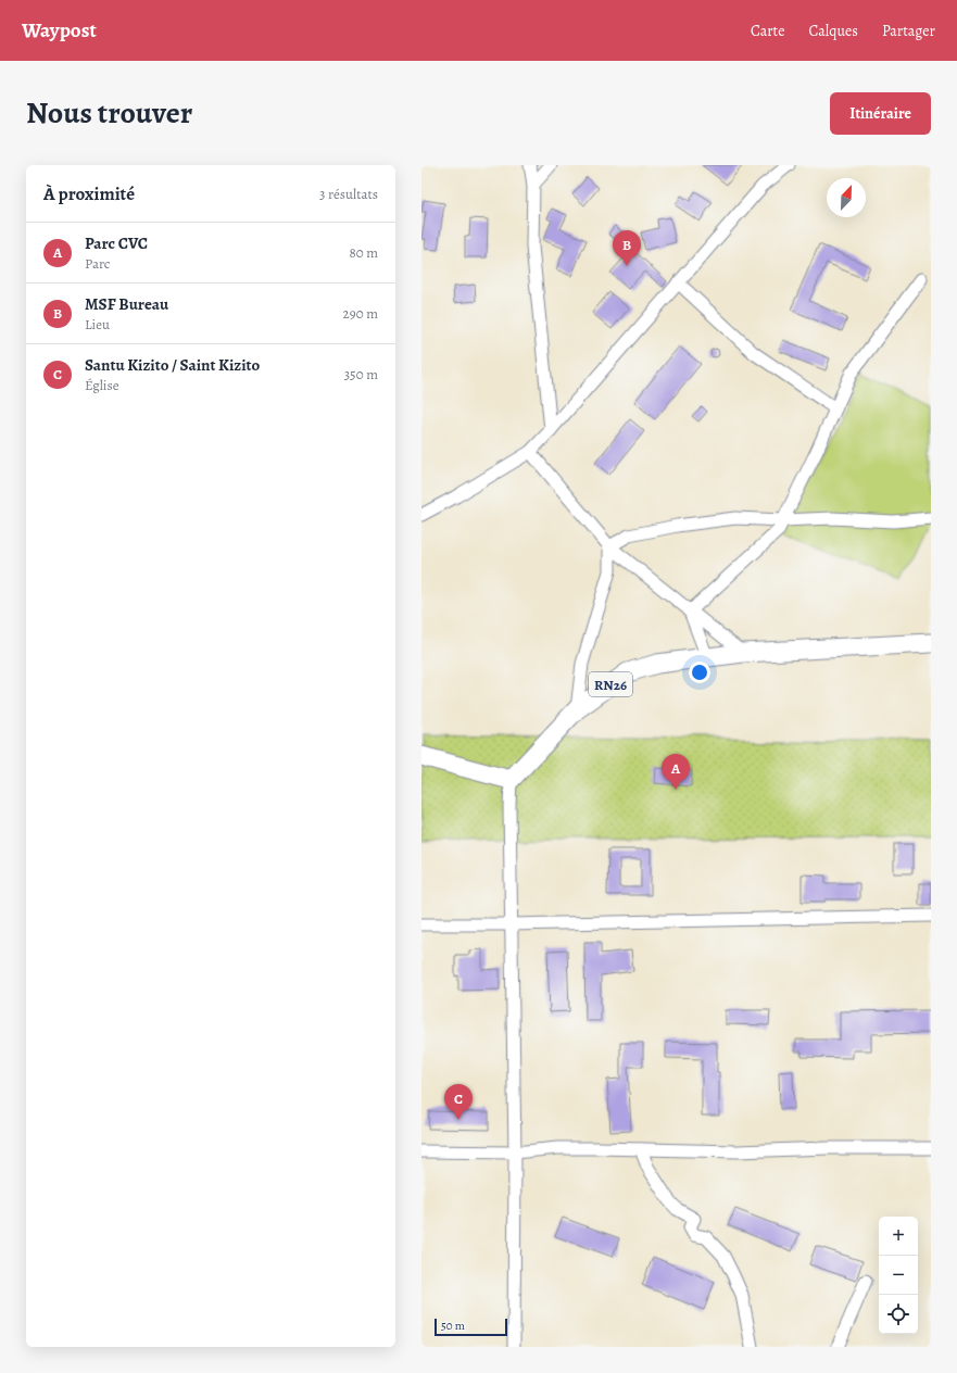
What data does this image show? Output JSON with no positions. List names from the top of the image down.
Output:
{
  "streets": {
    "main road": ["RN26"]
  },
  "scale_bar": "50 m",
  "north": "top right",
  "page": {
    "header": "Waypost",
    "nav": ["Carte", "Calques", "Partager"],
    "title": "Nous trouver",
    "buttons": "Itinéraire",
    "heading": ["À proximité", "3 résultats"],
    "list": [
      {
        "mark": "A",
        "name": "Parc CVC",
        "note": "Parc",
        "value": "80 m"
      },
      {
        "mark": "B",
        "name": "MSF Bureau",
        "note": "Lieu",
        "value": "290 m"
      },
      {
        "mark": "C",
        "name": "Santu Kizito / Saint Kizito",
        "note": "Église",
        "value": "350 m"
      }
    ],
    "pins": ["B", "A", "C"],
    "map_buttons": ["+", "−"],
    "scale": "50 m"
  }
}
